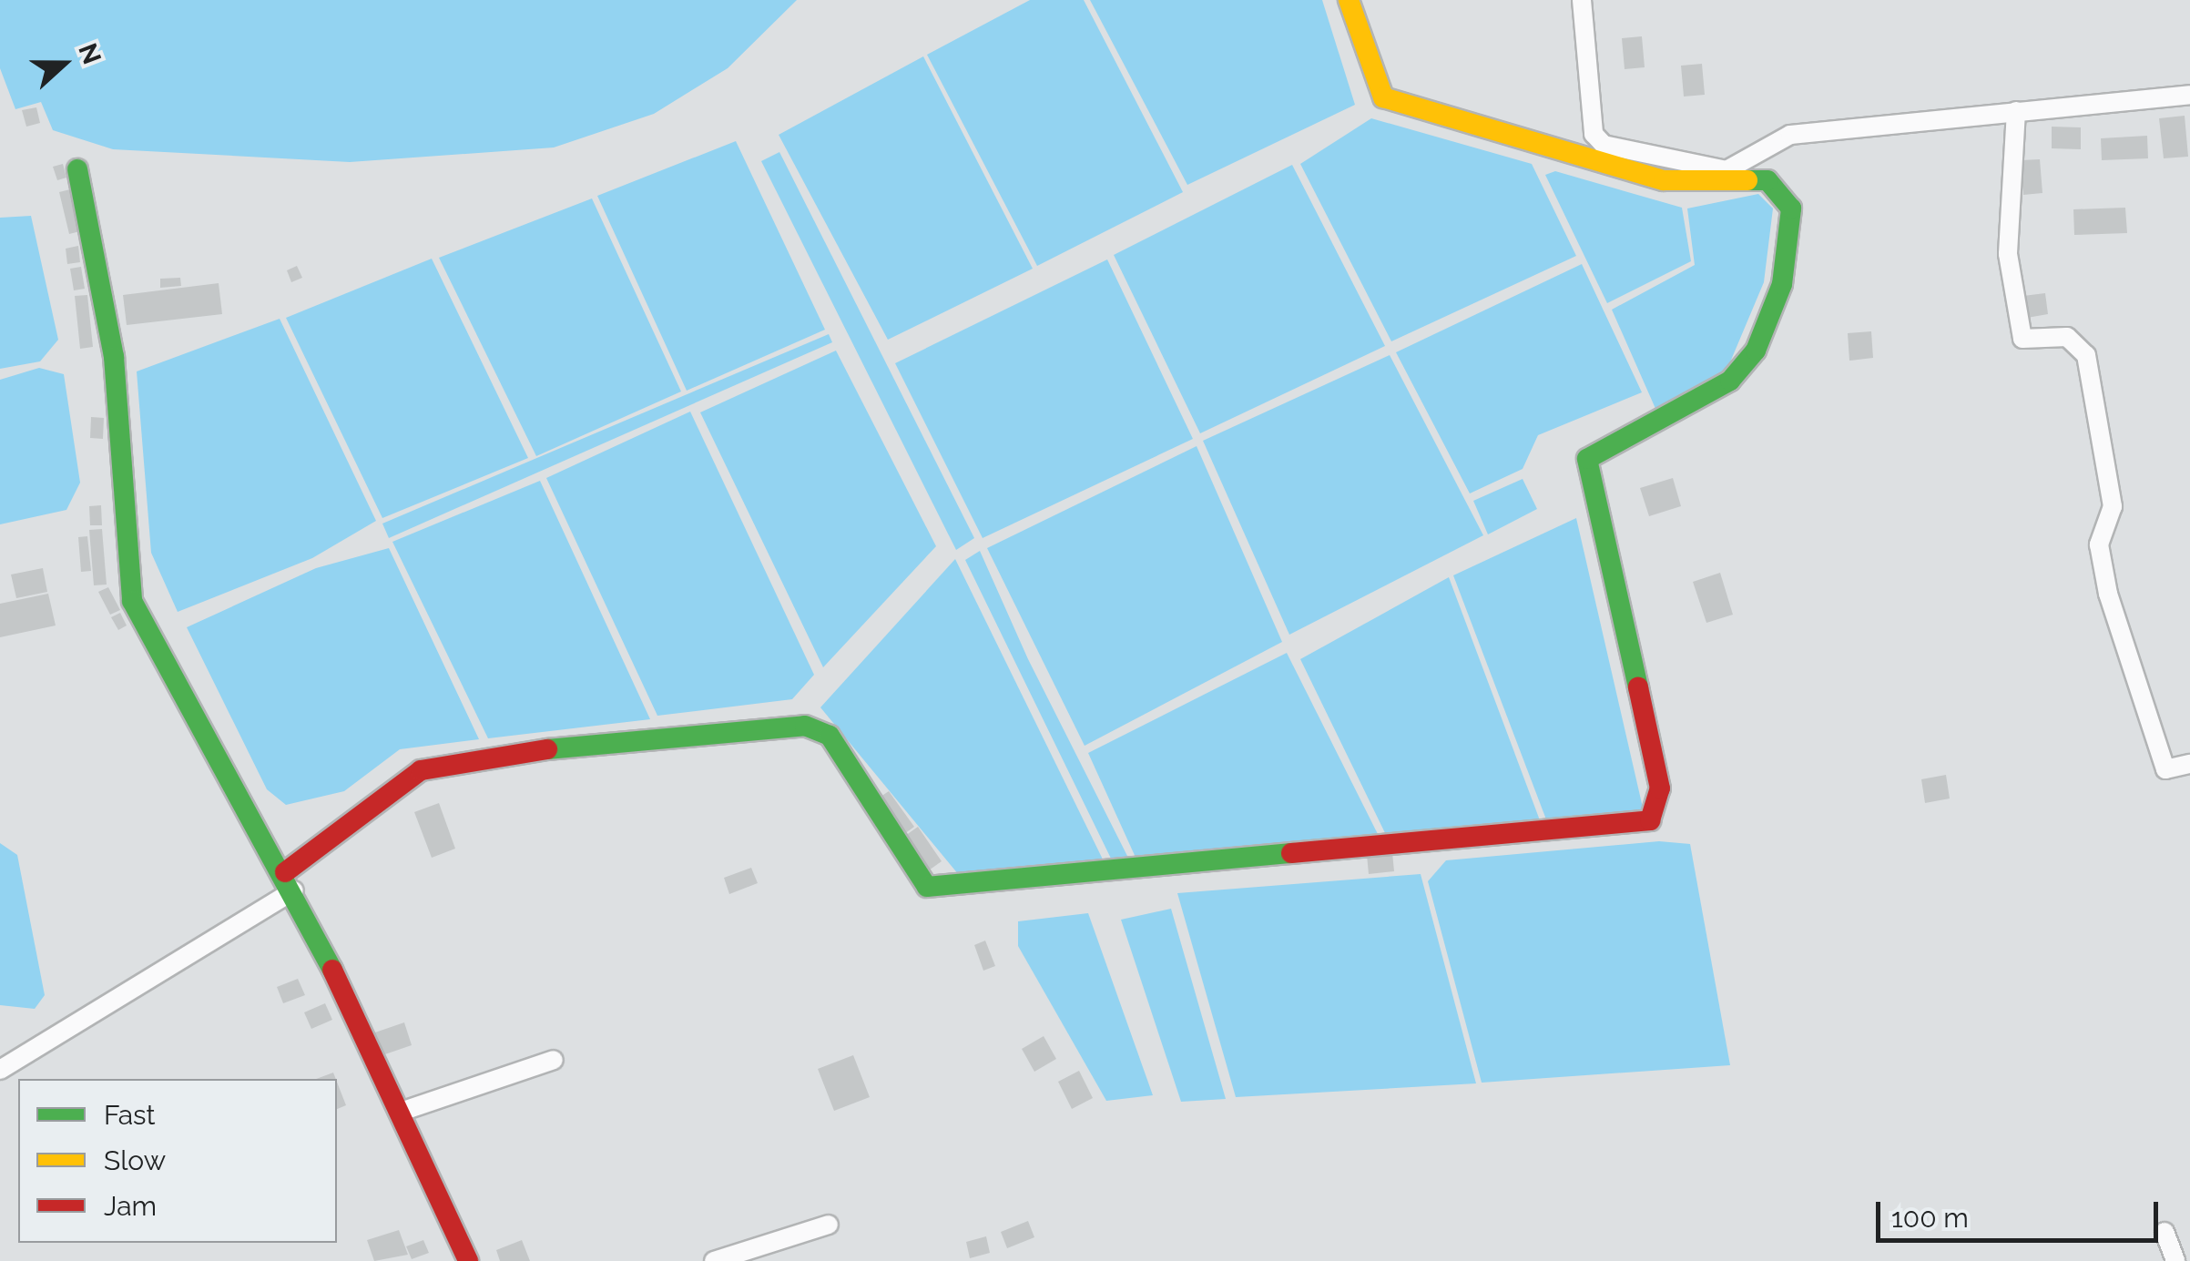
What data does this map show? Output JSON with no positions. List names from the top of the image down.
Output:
{
  "legend": ["Fast", "Slow", "Jam"],
  "scale_bar": "100 m",
  "north": "right"
}
